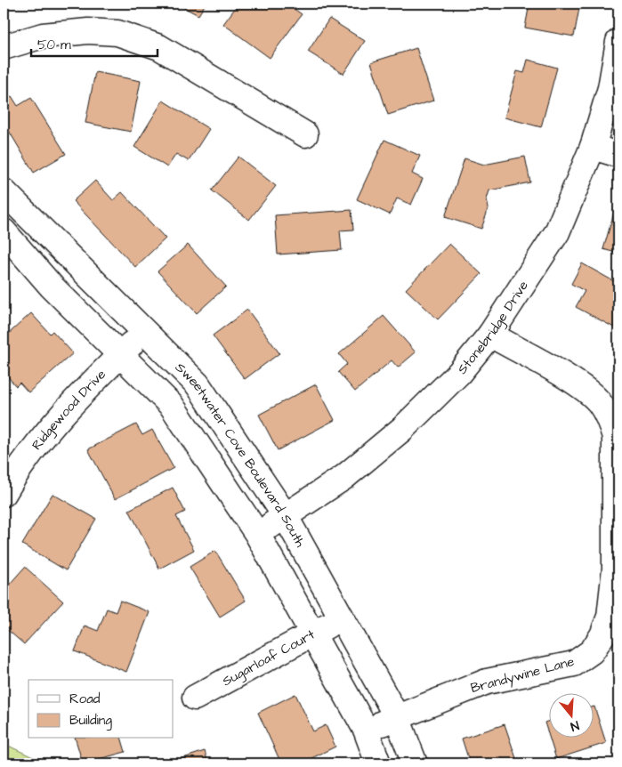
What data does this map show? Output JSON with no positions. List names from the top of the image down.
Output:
{
  "streets": {
    "street": [
      "Stonebridge Drive",
      "Ridgewood Drive",
      "Sweetwater Cove Boulevard South",
      "Sugarloaf Court",
      "Brandywine Lane"
    ]
  },
  "crossings": [
    ["Stonebridge Drive", "Sweetwater Cove Boulevard South"],
    ["Stonebridge Drive", "Brandywine Lane"],
    ["Ridgewood Drive", "Sweetwater Cove Boulevard South"],
    ["Sweetwater Cove Boulevard South", "Sugarloaf Court"],
    ["Sweetwater Cove Boulevard South", "Brandywine Lane"]
  ],
  "legend": ["Road", "Building"],
  "scale_bar": "50 m",
  "north": "bottom"
}
